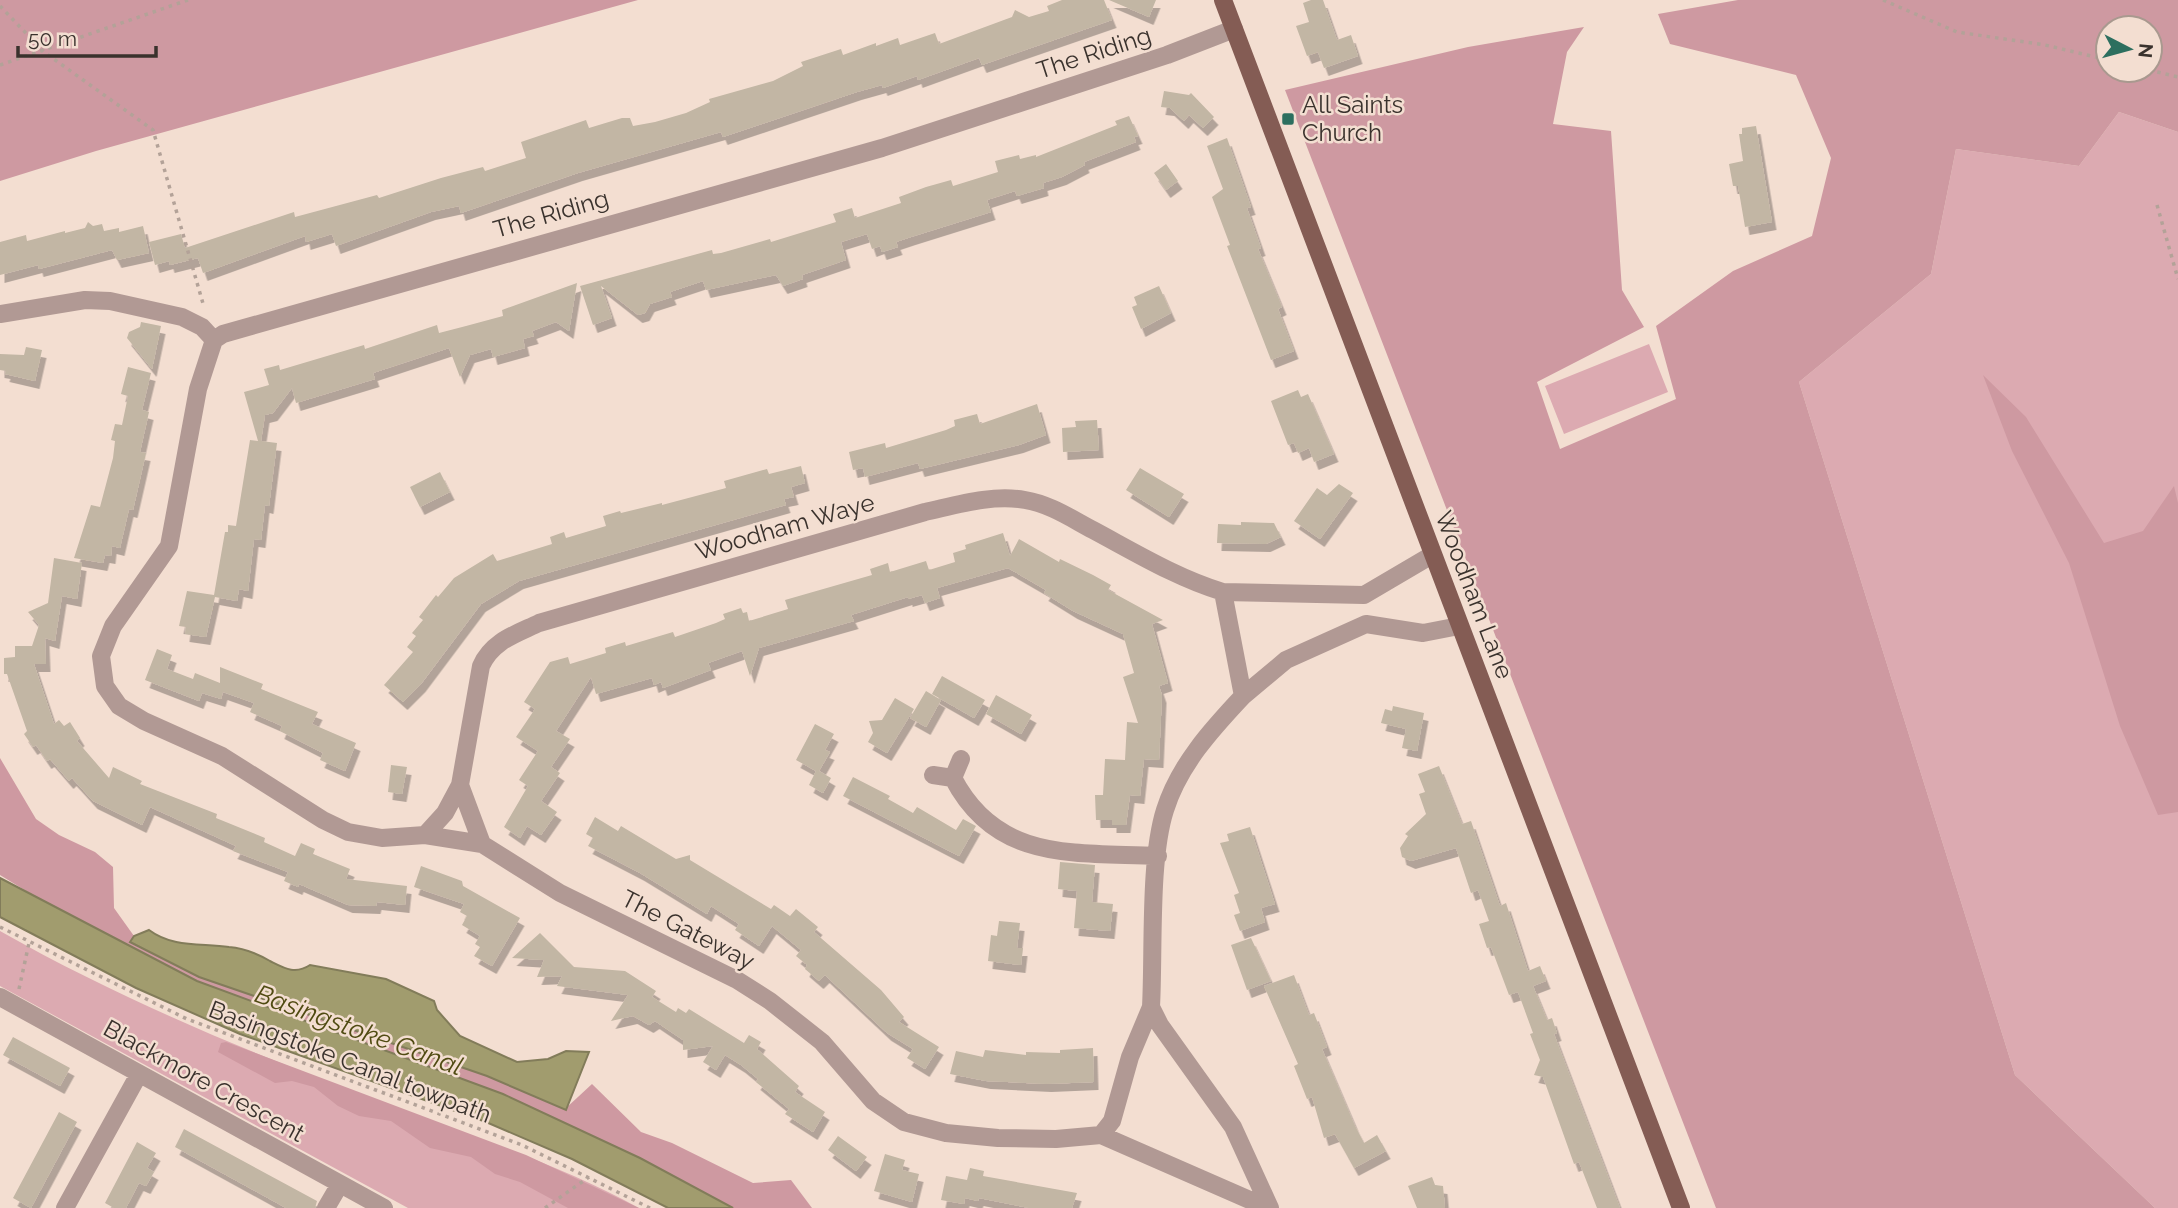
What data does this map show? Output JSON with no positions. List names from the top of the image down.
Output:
{
  "streets": {
    "main road": ["Woodham Lane"],
    "street": [
      "The Riding",
      "Woodham Waye",
      "The Gateway",
      "Blackmore Crescent"
    ],
    "path": ["Basingstoke Canal towpath"]
  },
  "crossings": [
    ["The Riding", "Woodham Lane"],
    ["The Riding", "The Gateway"]
  ],
  "water": ["Basingstoke Canal"],
  "places": {
    "transit": ["All Saints Church"]
  },
  "scale_bar": "50 m",
  "north": "right"
}
